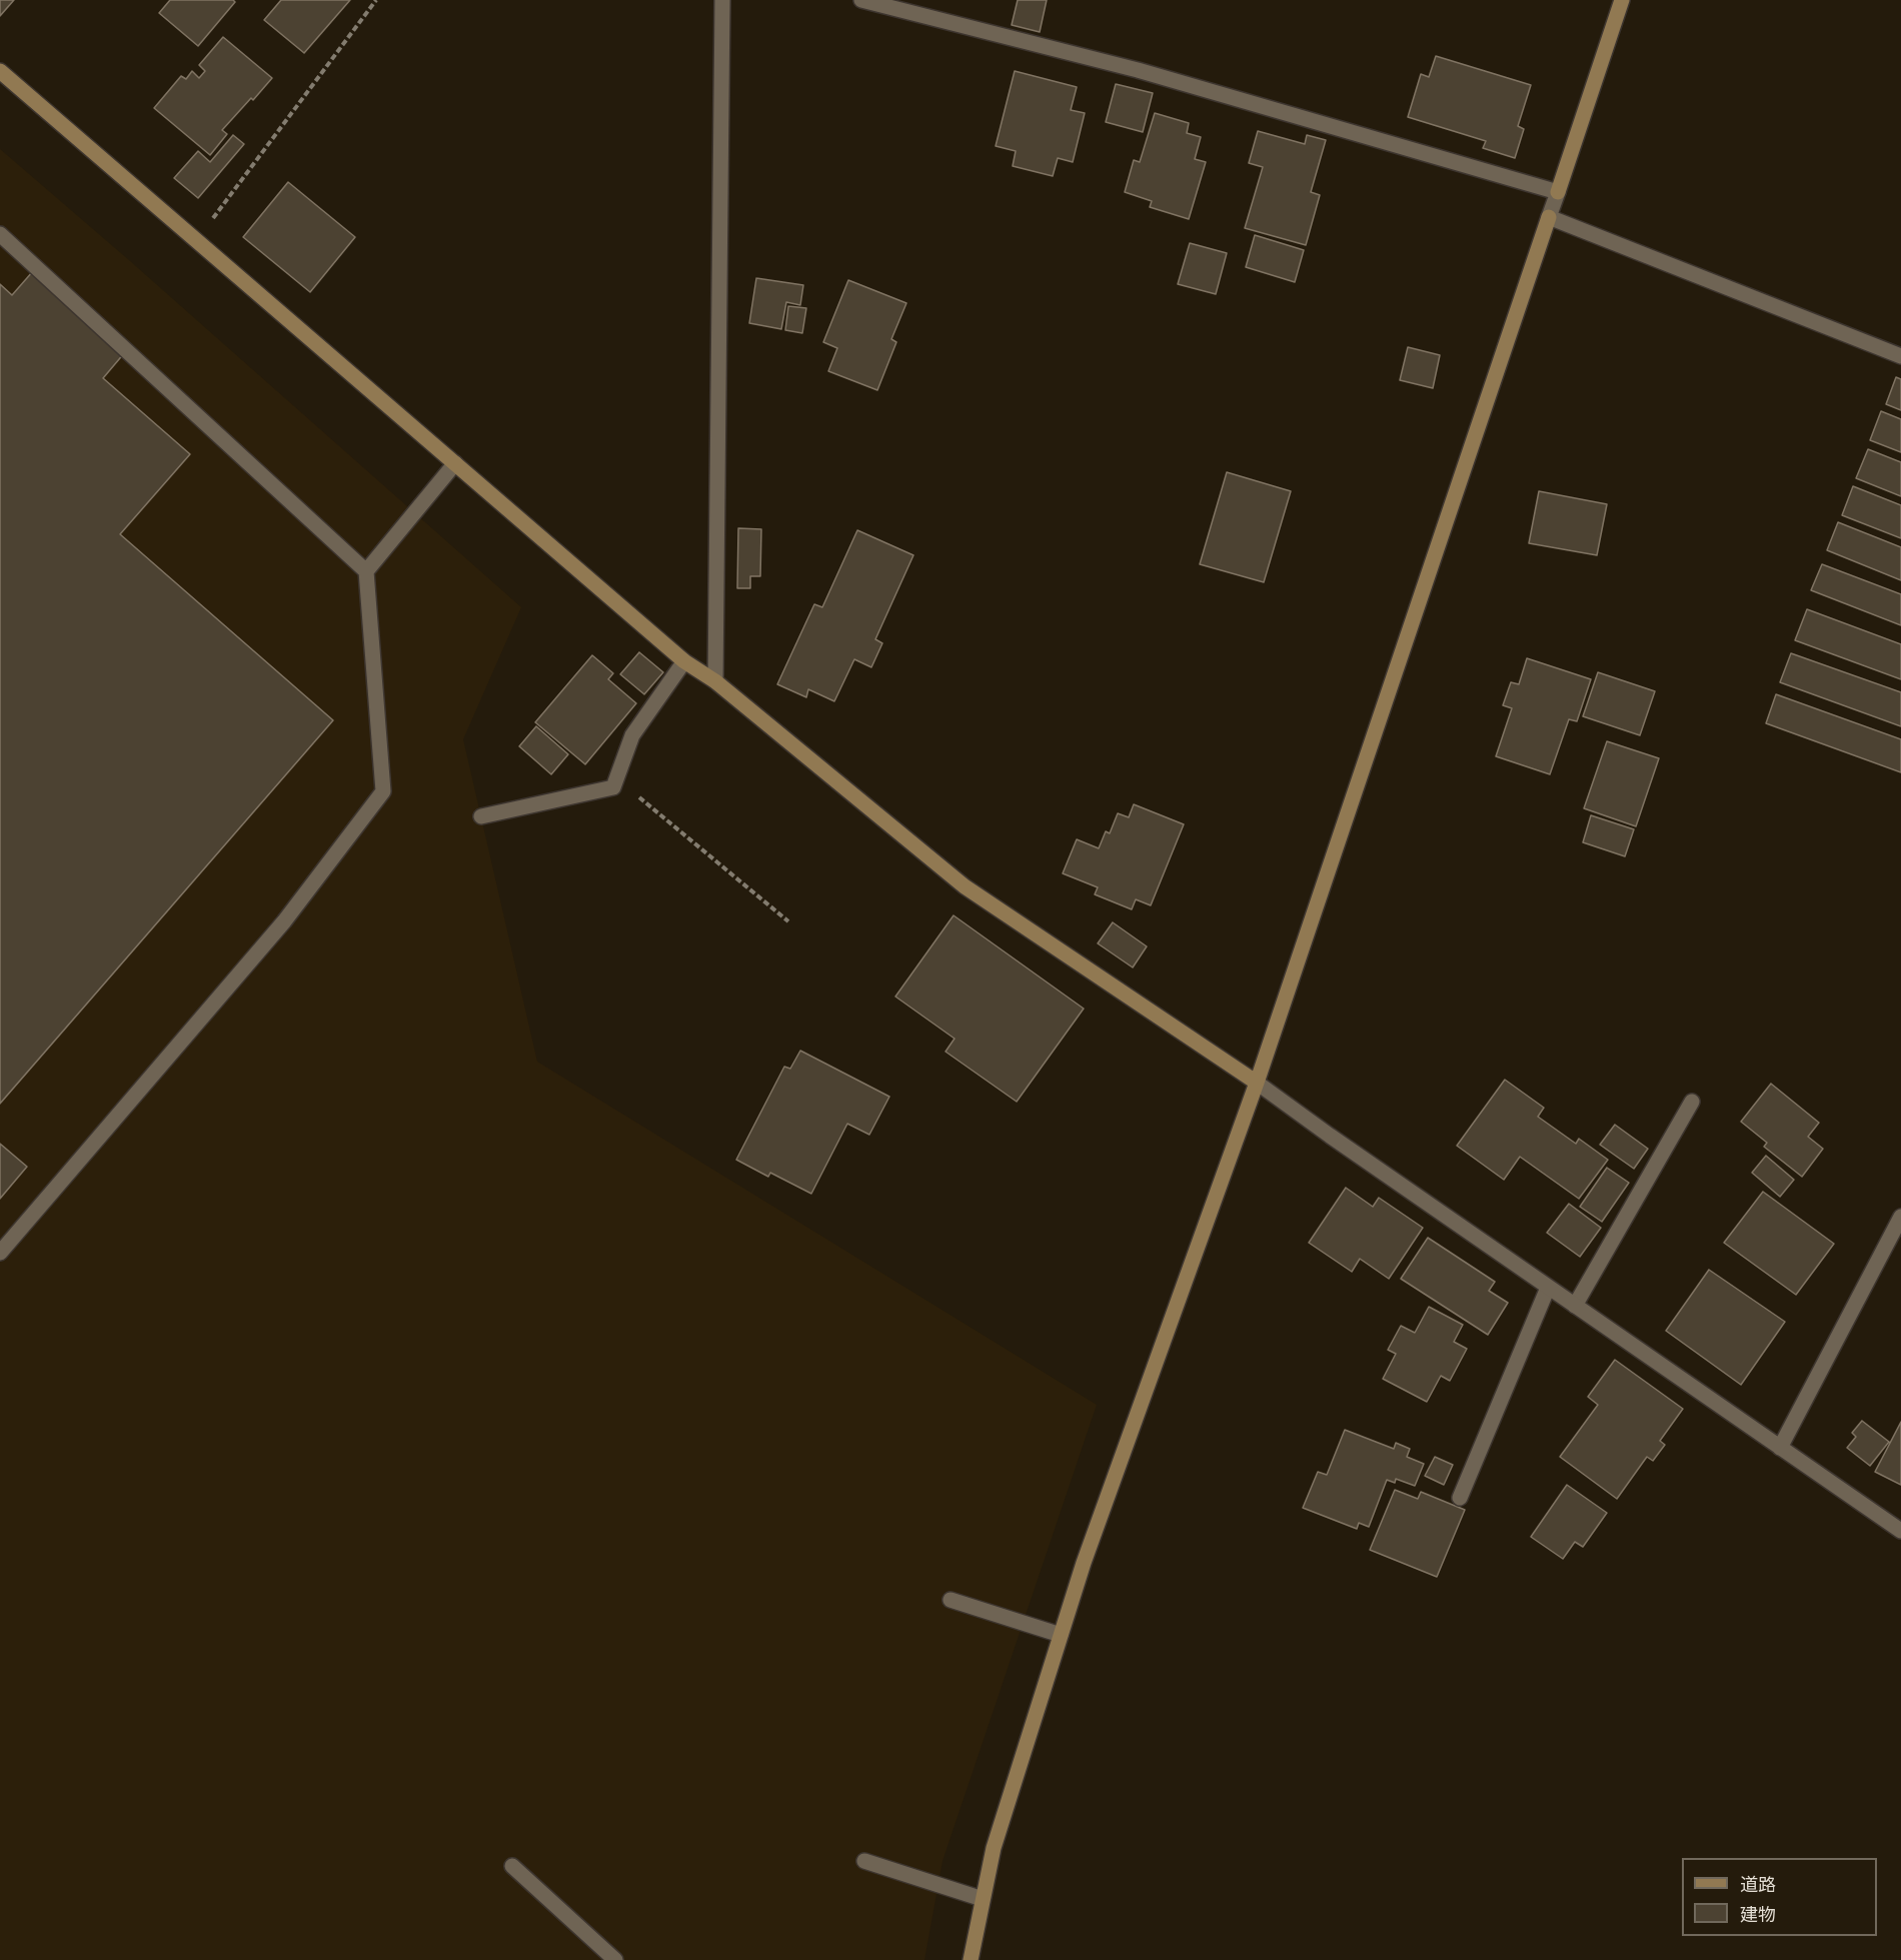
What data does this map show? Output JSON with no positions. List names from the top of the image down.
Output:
{
  "legend": ["道路", "建物"]
}
